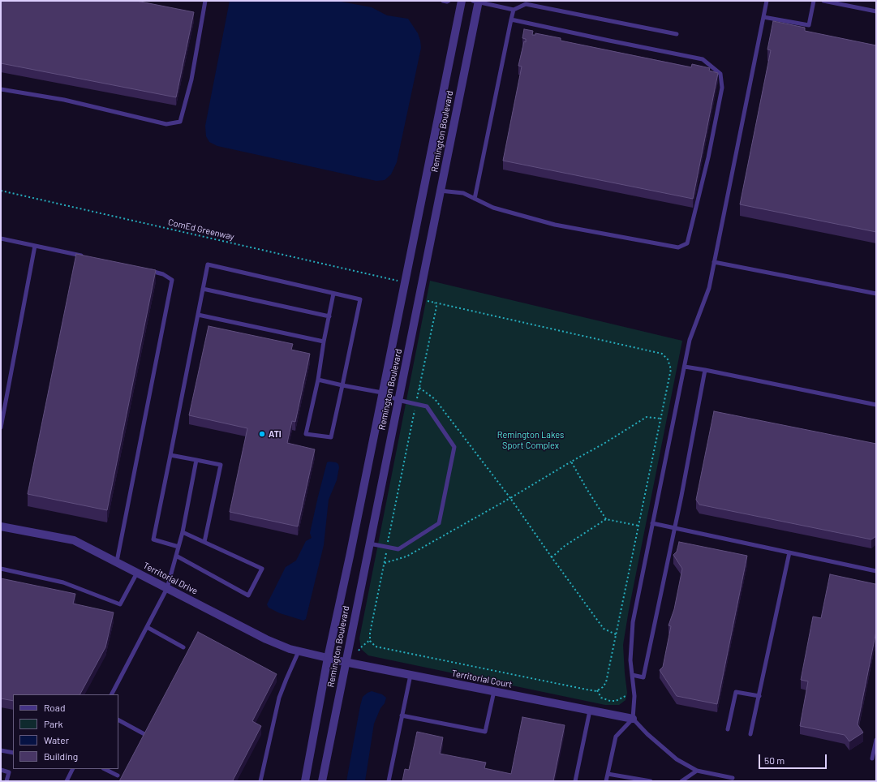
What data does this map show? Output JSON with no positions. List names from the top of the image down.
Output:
{
  "streets": {
    "street": ["Remington Boulevard", "Territorial Drive", "Territorial Court"],
    "path": ["ComEd Greenway"]
  },
  "crossings": [
    ["Remington Boulevard", "Territorial Drive"],
    ["Remington Boulevard", "Territorial Court"],
    ["Territorial Drive", "Territorial Court"]
  ],
  "parks": ["Remington Lakes Sport Complex"],
  "places": ["ATI"],
  "legend": [
    "Road",
    "Park",
    "Water",
    "Building"
  ],
  "scale_bar": "50 m"
}
